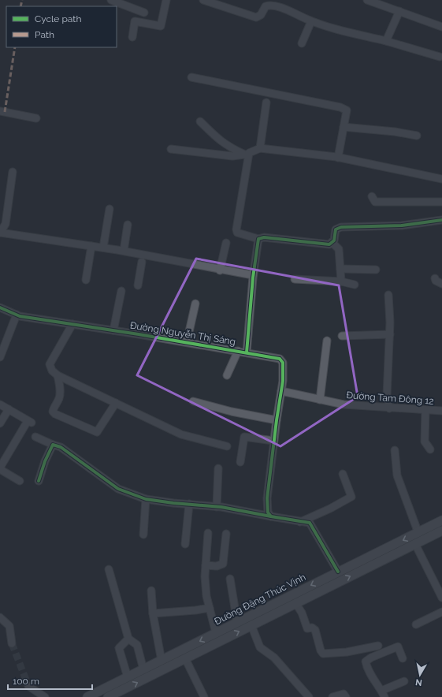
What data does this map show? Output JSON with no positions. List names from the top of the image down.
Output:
{
  "streets": {
    "main road": ["Đường Đặng Thúc Vịnh"],
    "street": ["Đường Nguyễn Thị Sáng", "Đường Tam Đông 12"]
  },
  "crossings": [
    ["Đường Nguyễn Thị Sáng", "Đường Tam Đông 12"]
  ],
  "legend": ["Cycle path", "Path"],
  "scale_bar": "100 m",
  "north": "bottom"
}
